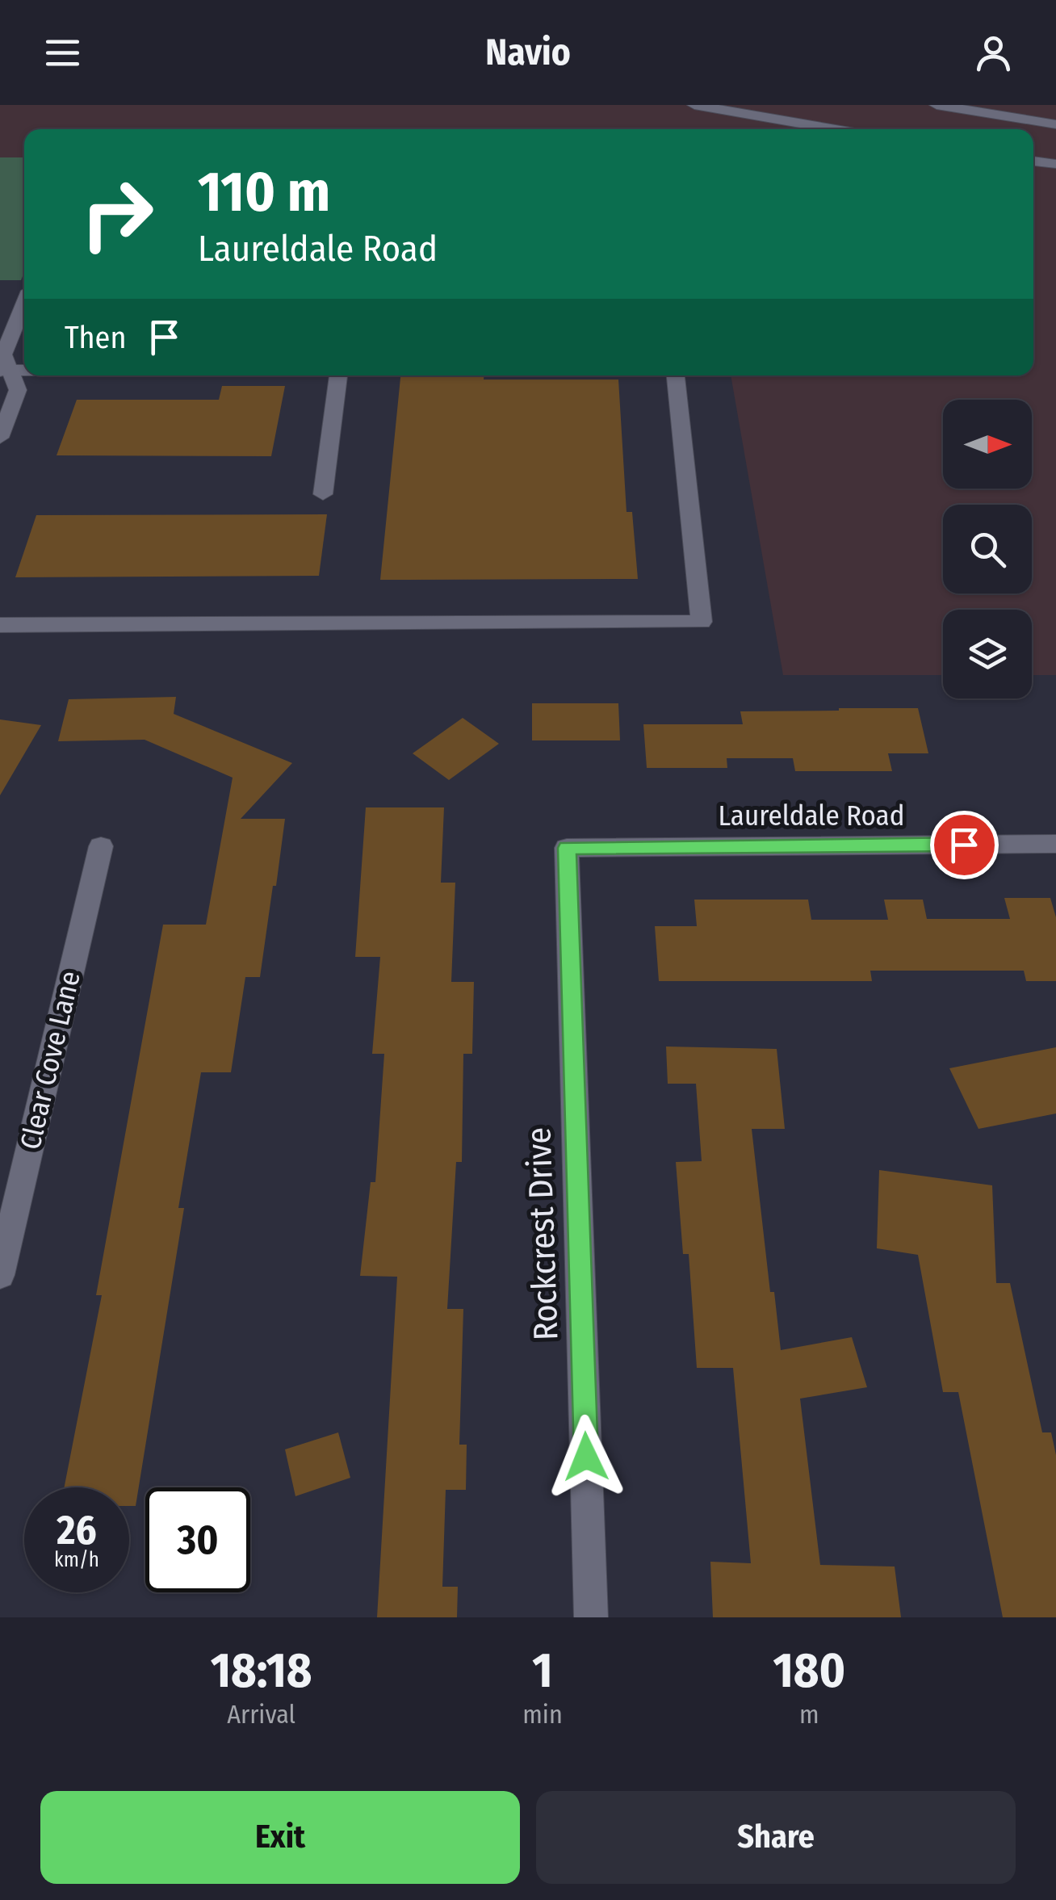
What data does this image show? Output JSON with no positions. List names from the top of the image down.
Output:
{
  "streets": {
    "street": ["Laureldale Road", "Clear Cove Lane", "Rockcrest Drive"]
  },
  "crossings": [
    ["Laureldale Road", "Rockcrest Drive"]
  ],
  "north": "right",
  "page": {
    "header": "Navio",
    "turn": ["110 m", "Laureldale Road"],
    "then": "Then",
    "speed": "26 km/h",
    "limit": "30",
    "eta": [
      "18:18",
      "Arrival",
      "1",
      "min",
      "180",
      "m"
    ],
    "buttons": ["Exit", "Share"]
  }
}
